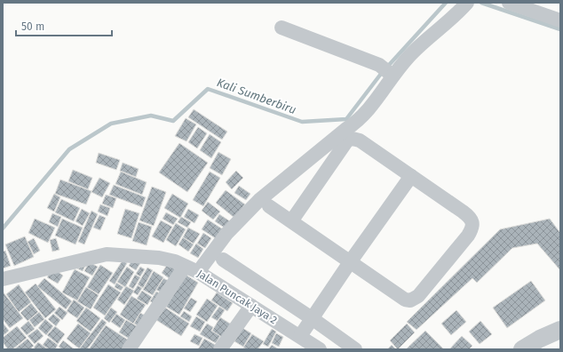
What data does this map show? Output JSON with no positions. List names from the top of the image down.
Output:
{
  "streets": {
    "street": ["Jalan Puncak Jaya 2"]
  },
  "water": ["Kali Sumberbiru"],
  "scale_bar": "50 m"
}
